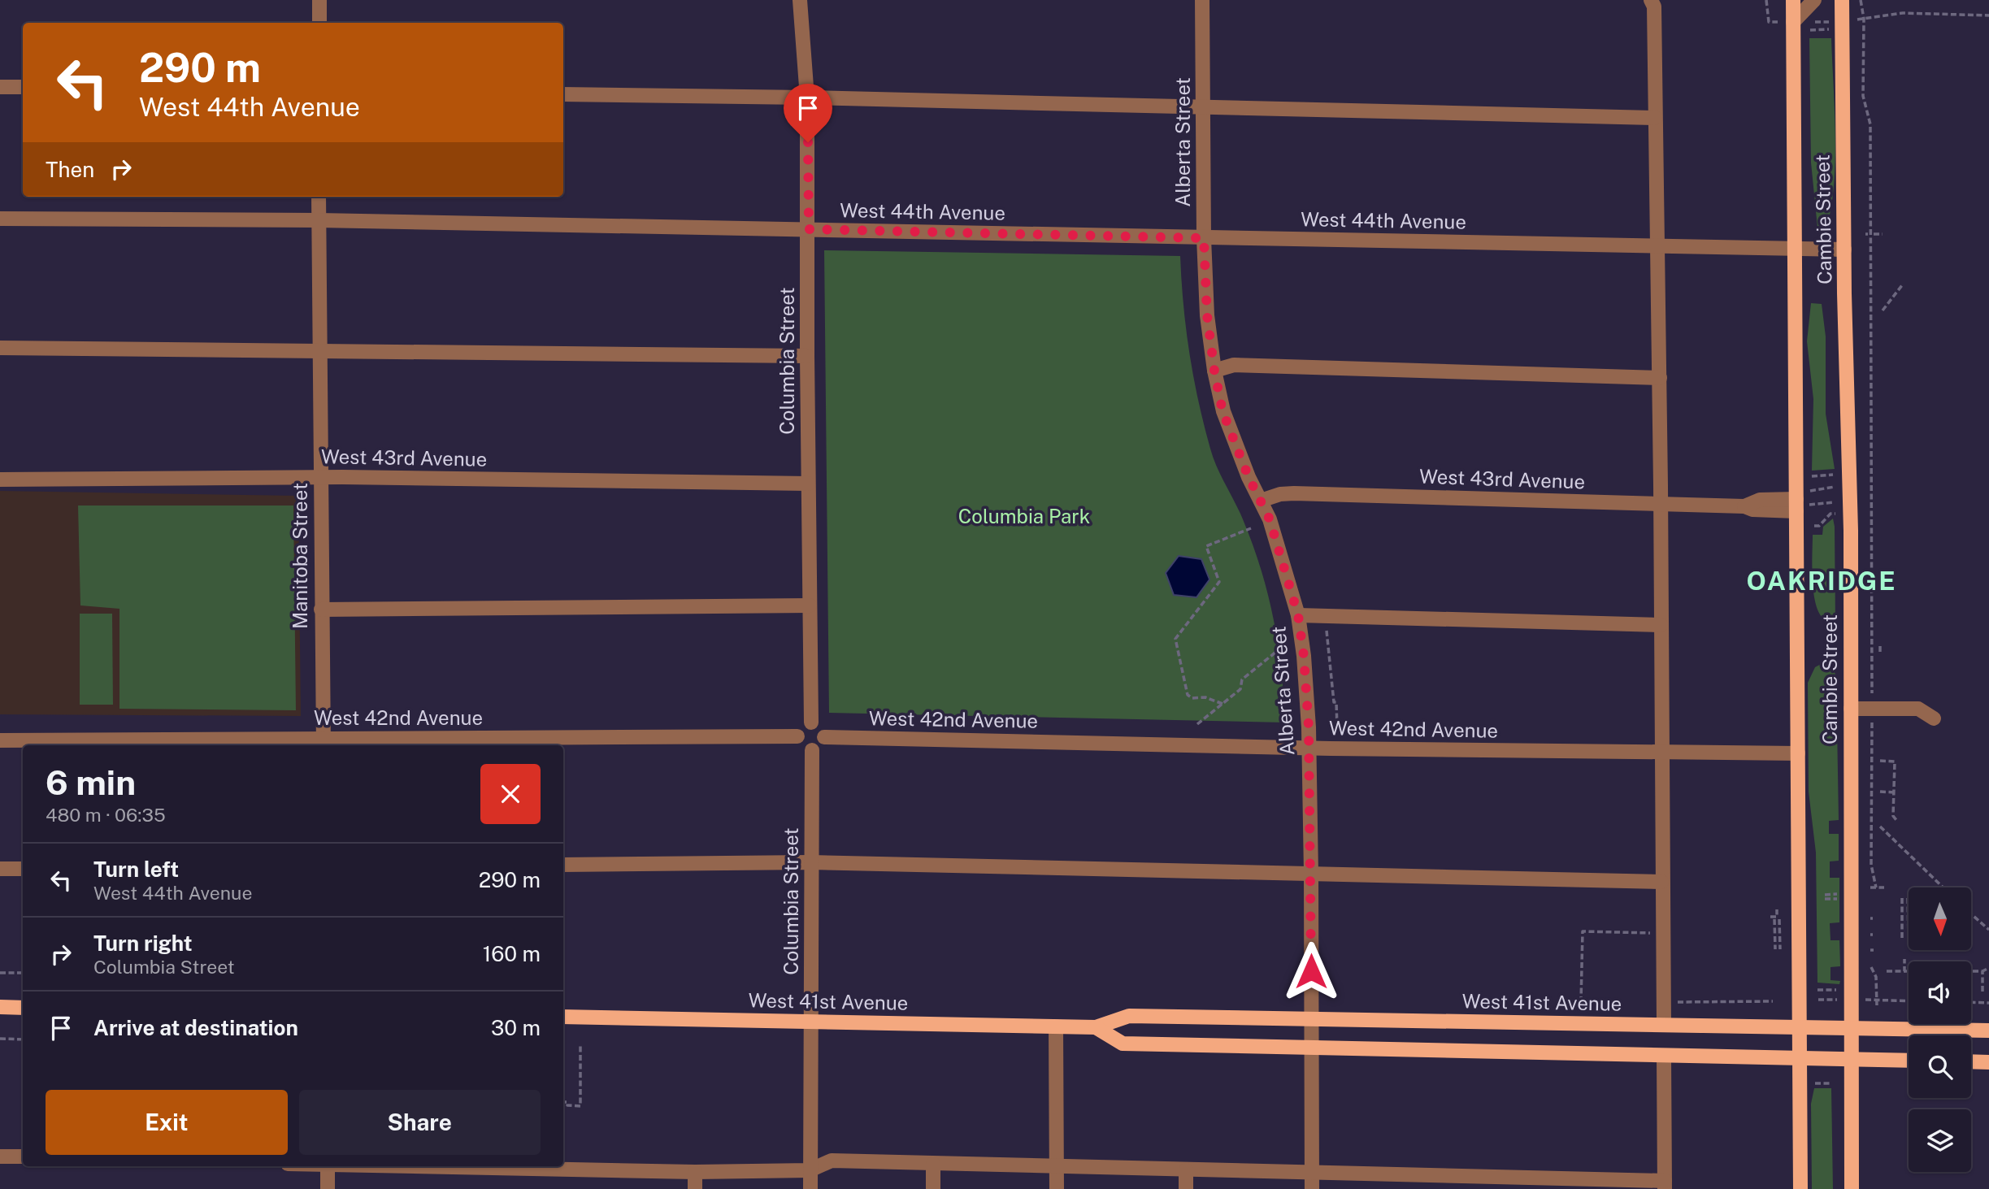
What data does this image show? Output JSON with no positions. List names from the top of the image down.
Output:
{
  "streets": {
    "main road": ["Cambie Street", "West 41st Avenue"],
    "street": [
      "Alberta Street",
      "West 44th Avenue",
      "Columbia Street",
      "West 43rd Avenue",
      "Manitoba Street",
      "West 42nd Avenue"
    ]
  },
  "crossings": [
    ["Alberta Street", "West 44th Avenue"],
    ["Alberta Street", "West 43rd Avenue"],
    ["Alberta Street", "West 42nd Avenue"],
    ["Alberta Street", "West 41st Avenue"],
    ["West 44th Avenue", "Cambie Street"],
    ["West 44th Avenue", "Columbia Street"],
    ["West 44th Avenue", "Manitoba Street"],
    ["Cambie Street", "West 43rd Avenue"],
    ["Cambie Street", "West 42nd Avenue"],
    ["Cambie Street", "West 41st Avenue"],
    ["Columbia Street", "West 43rd Avenue"],
    ["Columbia Street", "West 42nd Avenue"],
    ["Columbia Street", "West 41st Avenue"],
    ["West 43rd Avenue", "Manitoba Street"],
    ["Manitoba Street", "West 42nd Avenue"]
  ],
  "districts": ["OAKRIDGE"],
  "parks": ["Columbia Park"],
  "north": "bottom",
  "page": {
    "turn": ["290 m", "West 44th Avenue"],
    "then": "Then",
    "heading": ["6 min", "480 m · 06:35"],
    "list": [
      {
        "name": "Turn left",
        "note": "West 44th Avenue",
        "value": "290 m"
      },
      {
        "name": "Turn right",
        "note": "Columbia Street",
        "value": "160 m"
      },
      {
        "name": "Arrive at destination",
        "value": "30 m"
      }
    ],
    "buttons": ["Exit", "Share"]
  }
}
